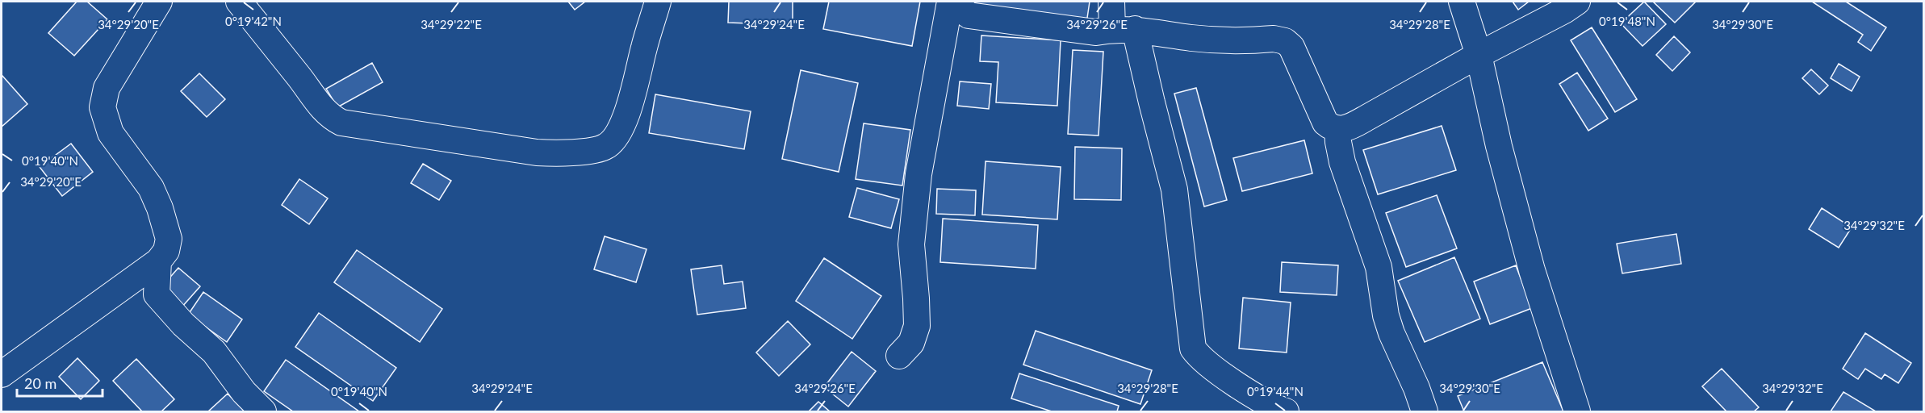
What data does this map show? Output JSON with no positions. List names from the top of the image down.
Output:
{
  "scale_bar": "20 m",
  "coordinates": [
    "0°19'42\"N",
    "0°19'48\"N",
    "34°29'20\"E",
    "34°29'22\"E",
    "34°29'24\"E",
    "34°29'26\"E",
    "34°29'28\"E",
    "34°29'30\"E",
    "0°19'40\"N",
    "34°29'32\"E",
    "0°19'44\"N"
  ]
}
